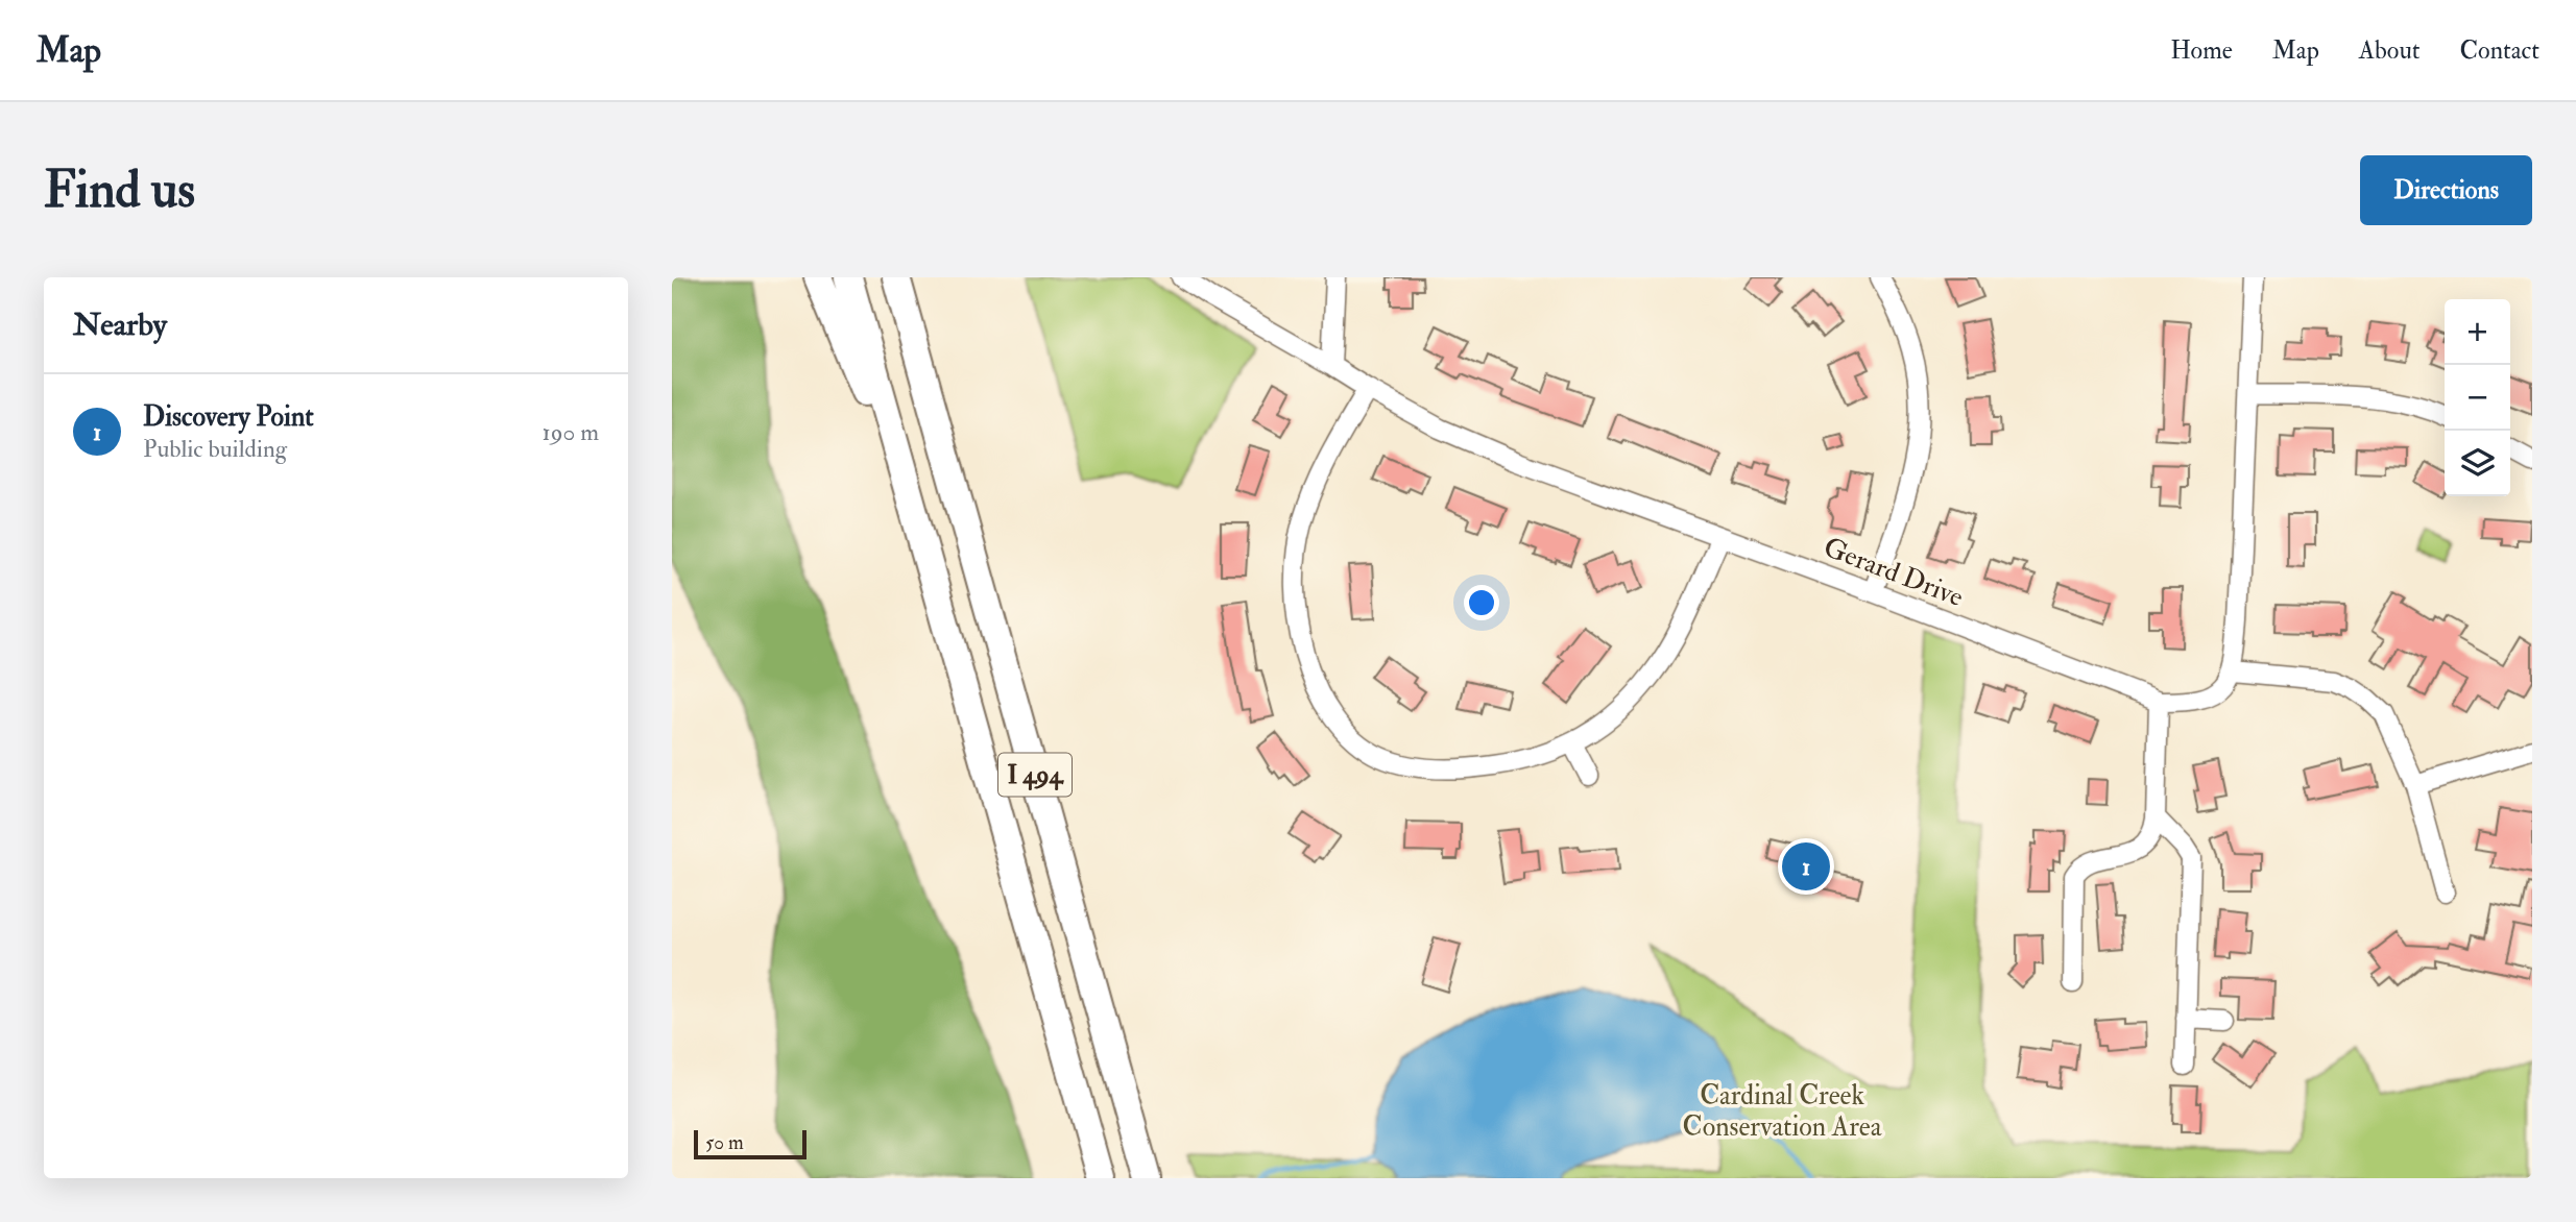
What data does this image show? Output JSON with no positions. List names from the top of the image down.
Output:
{
  "streets": {
    "highway": ["I 494"],
    "street": ["Gerard Drive"]
  },
  "parks": ["Cardinal Creek Conservation Area"],
  "scale_bar": "50 m",
  "page": {
    "header": "Map",
    "nav": [
      "Home",
      "Map",
      "About",
      "Contact"
    ],
    "buttons": "Directions",
    "title": "Find us",
    "heading": "Nearby",
    "map_buttons": ["+", "−"],
    "list": [
      {
        "mark": "1",
        "name": "Discovery Point",
        "note": "Public building",
        "value": "190 m"
      }
    ],
    "pins": "1",
    "scale": "50 m"
  }
}
